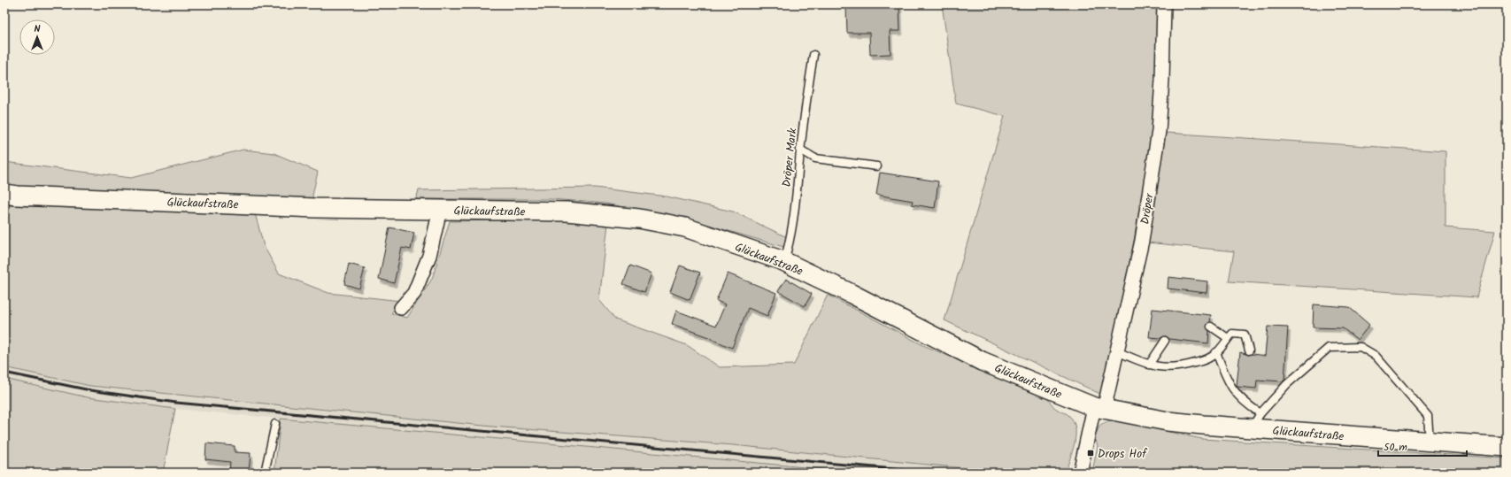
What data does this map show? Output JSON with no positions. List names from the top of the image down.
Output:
{
  "streets": {
    "main road": ["Glückaufstraße"],
    "street": ["Dröper"],
    "lane": ["Dröper Mark"]
  },
  "crossings": [
    ["Dröper Mark", "Glückaufstraße"],
    ["Glückaufstraße", "Dröper"]
  ],
  "places": {
    "transit": ["Drops Hof"]
  },
  "scale_bar": "50 m",
  "north": "top"
}
